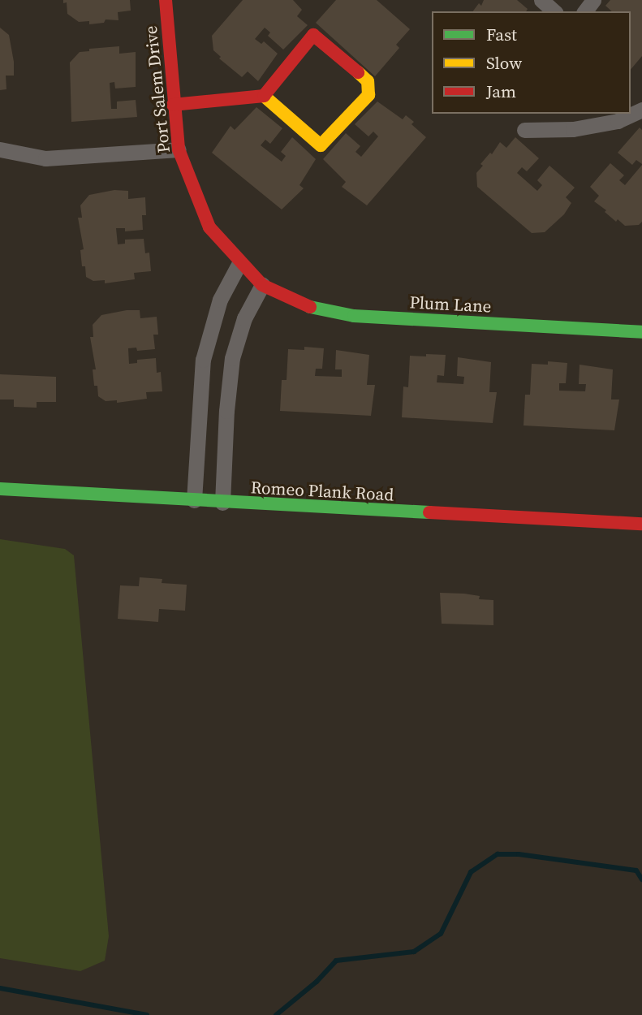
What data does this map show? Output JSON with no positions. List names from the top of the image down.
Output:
{
  "streets": {
    "street": ["Port Salem Drive", "Plum Lane", "Romeo Plank Road"]
  },
  "crossings": [
    ["Port Salem Drive", "Plum Lane"]
  ],
  "legend": ["Fast", "Slow", "Jam"]
}
